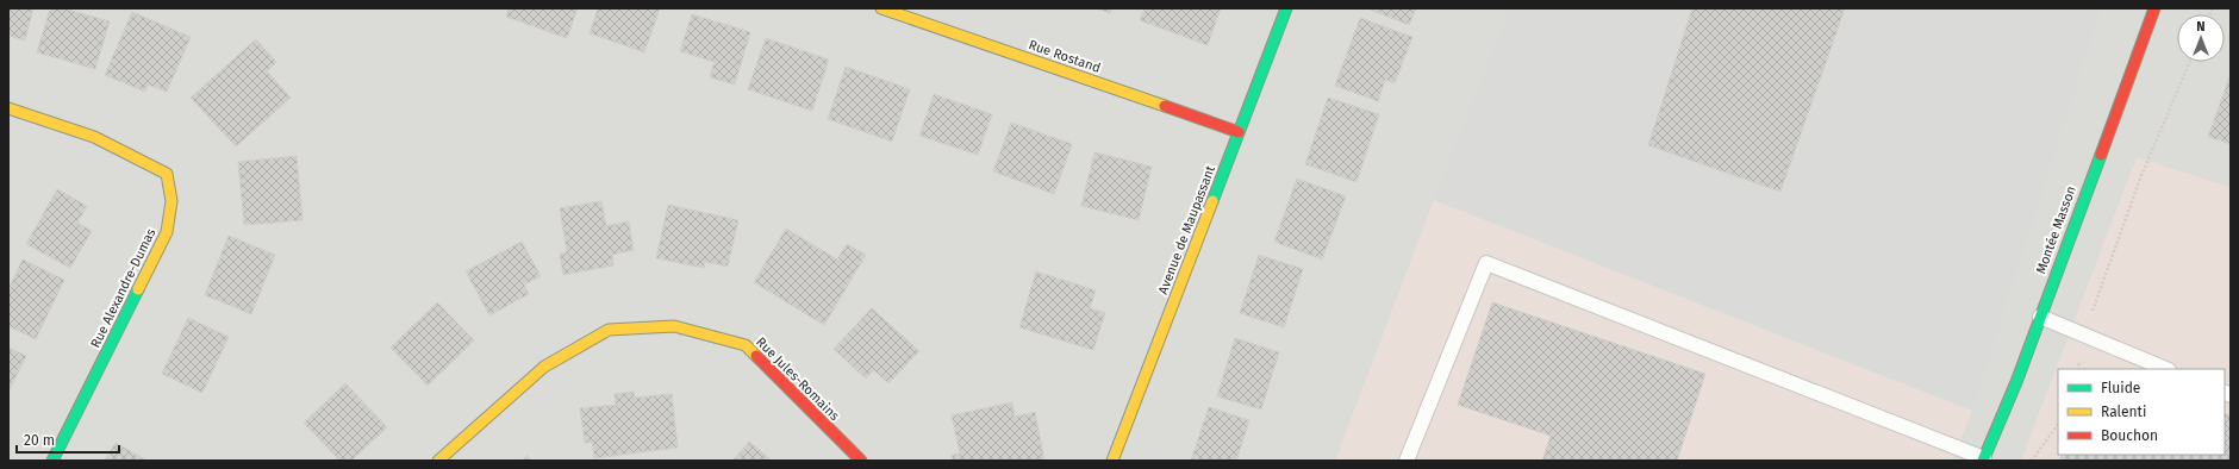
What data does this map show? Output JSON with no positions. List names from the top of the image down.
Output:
{
  "streets": {
    "street": [
      "Rue Rostand",
      "Avenue de Maupassant",
      "Montée Masson",
      "Rue Alexandre-Dumas",
      "Rue Jules-Romains"
    ]
  },
  "crossings": [
    ["Rue Rostand", "Avenue de Maupassant"]
  ],
  "legend": ["Fluide", "Ralenti", "Bouchon"],
  "scale_bar": "20 m",
  "north": "top"
}
